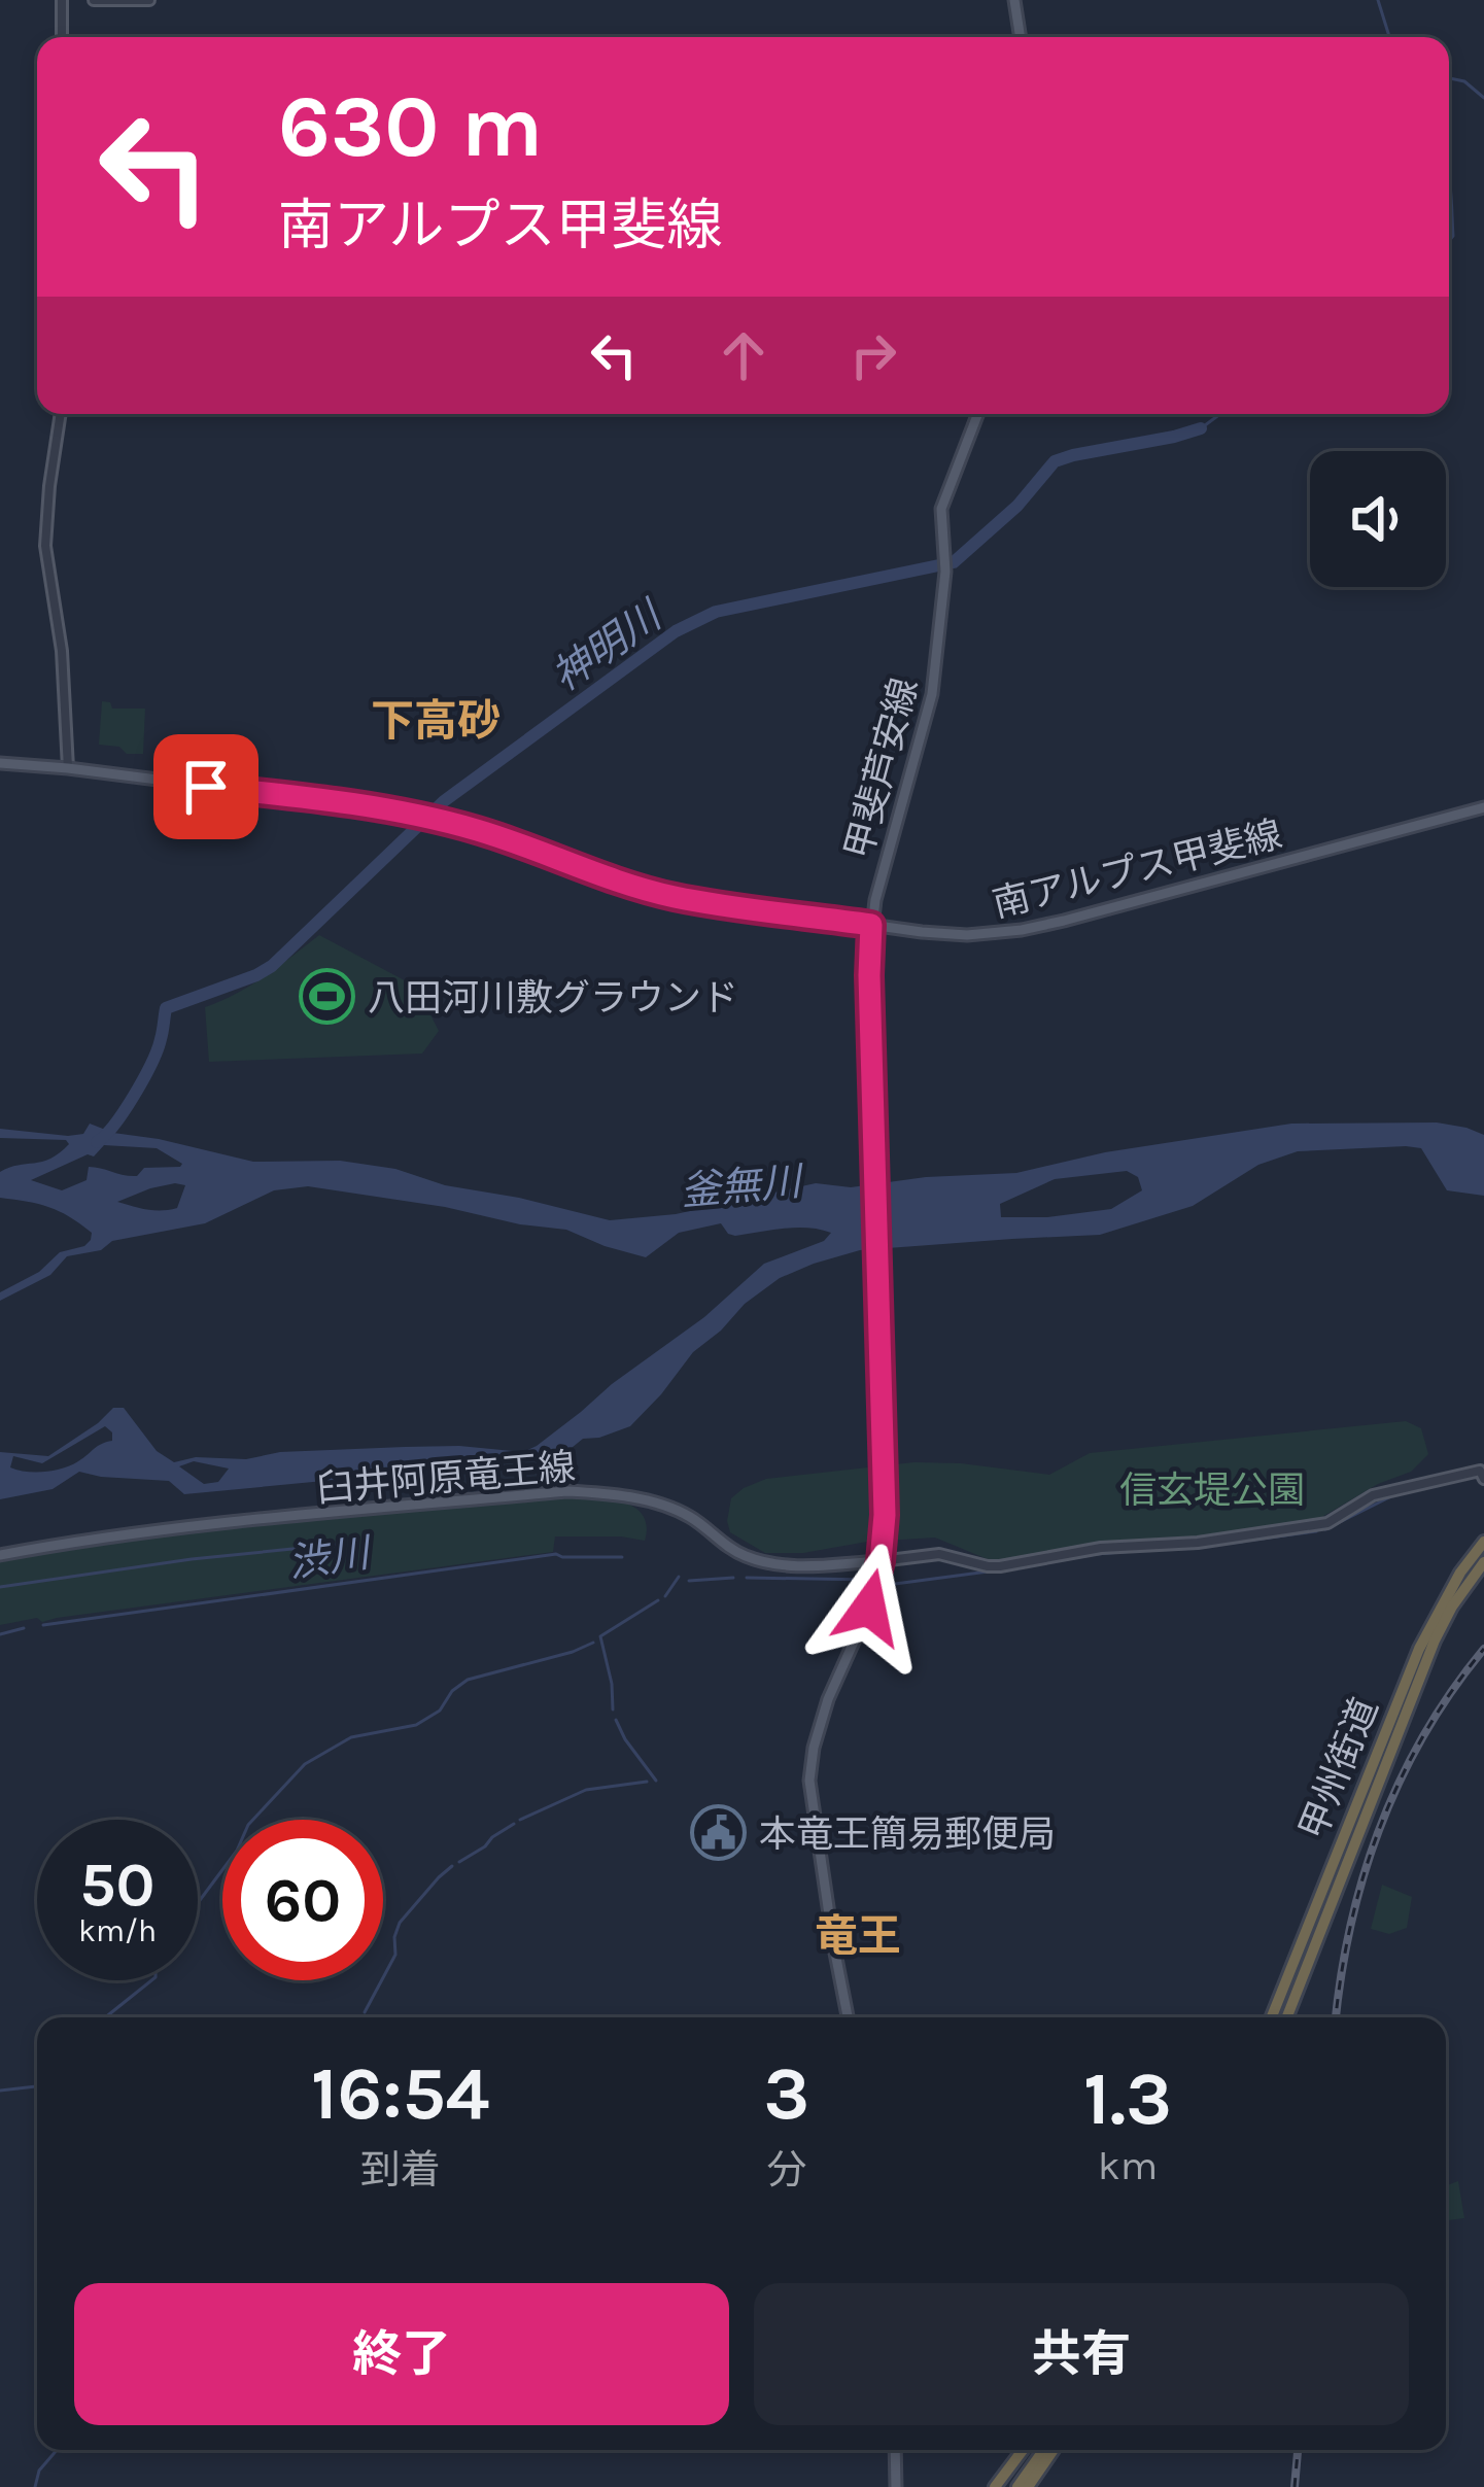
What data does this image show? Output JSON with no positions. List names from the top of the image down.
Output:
{
  "streets": {
    "highway": ["甲州街道"],
    "main road": ["甲斐芦安線", "南アルプス甲斐線", "臼井阿原竜王線"]
  },
  "crossings": [
    ["甲斐芦安線", "南アルプス甲斐線"],
    ["甲斐芦安線", "臼井阿原竜王線"]
  ],
  "districts": ["下高砂", "竜王"],
  "water": ["神明川", "釜無川", "渋川"],
  "parks": ["信玄堤公園"],
  "places": {
    "sports": ["八田河川敷グラウンド"],
    "public building": ["本竜王簡易郵便局"]
  },
  "page": {
    "turn": ["630 m", "南アルプス甲斐線"],
    "speed": "50 km/h",
    "limit": "60",
    "eta": [
      "16:54",
      "到着",
      "3",
      "分",
      "1.3",
      "km"
    ],
    "buttons": ["終了", "共有"]
  }
}
